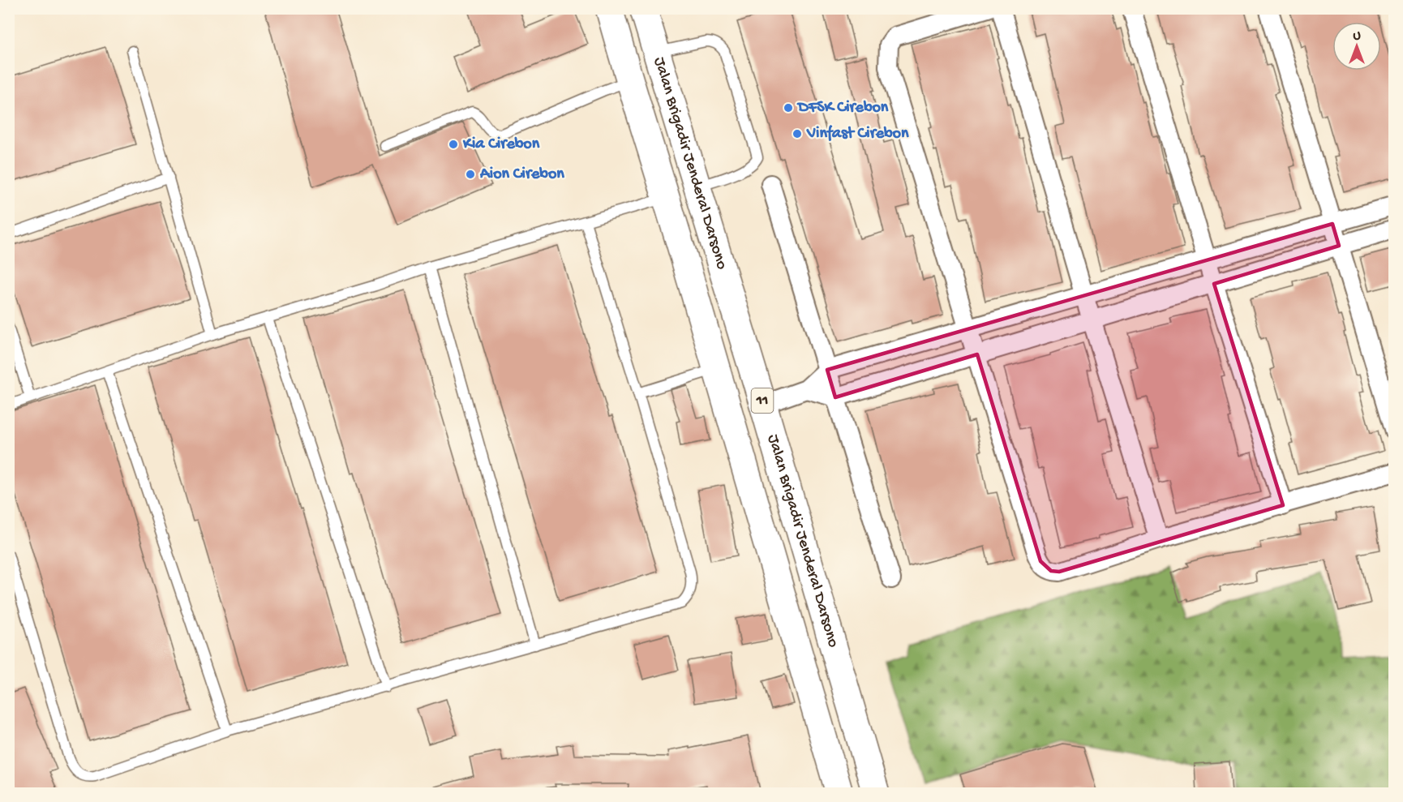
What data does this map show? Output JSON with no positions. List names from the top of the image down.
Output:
{
  "streets": {
    "highway": ["Jalan Brigadir Jenderal Darsono", "11"]
  },
  "places": [
    "DFSK Cirebon",
    "Vinfast Cirebon",
    "Kia Cirebon",
    "Aion Cirebon"
  ],
  "north": "top"
}
